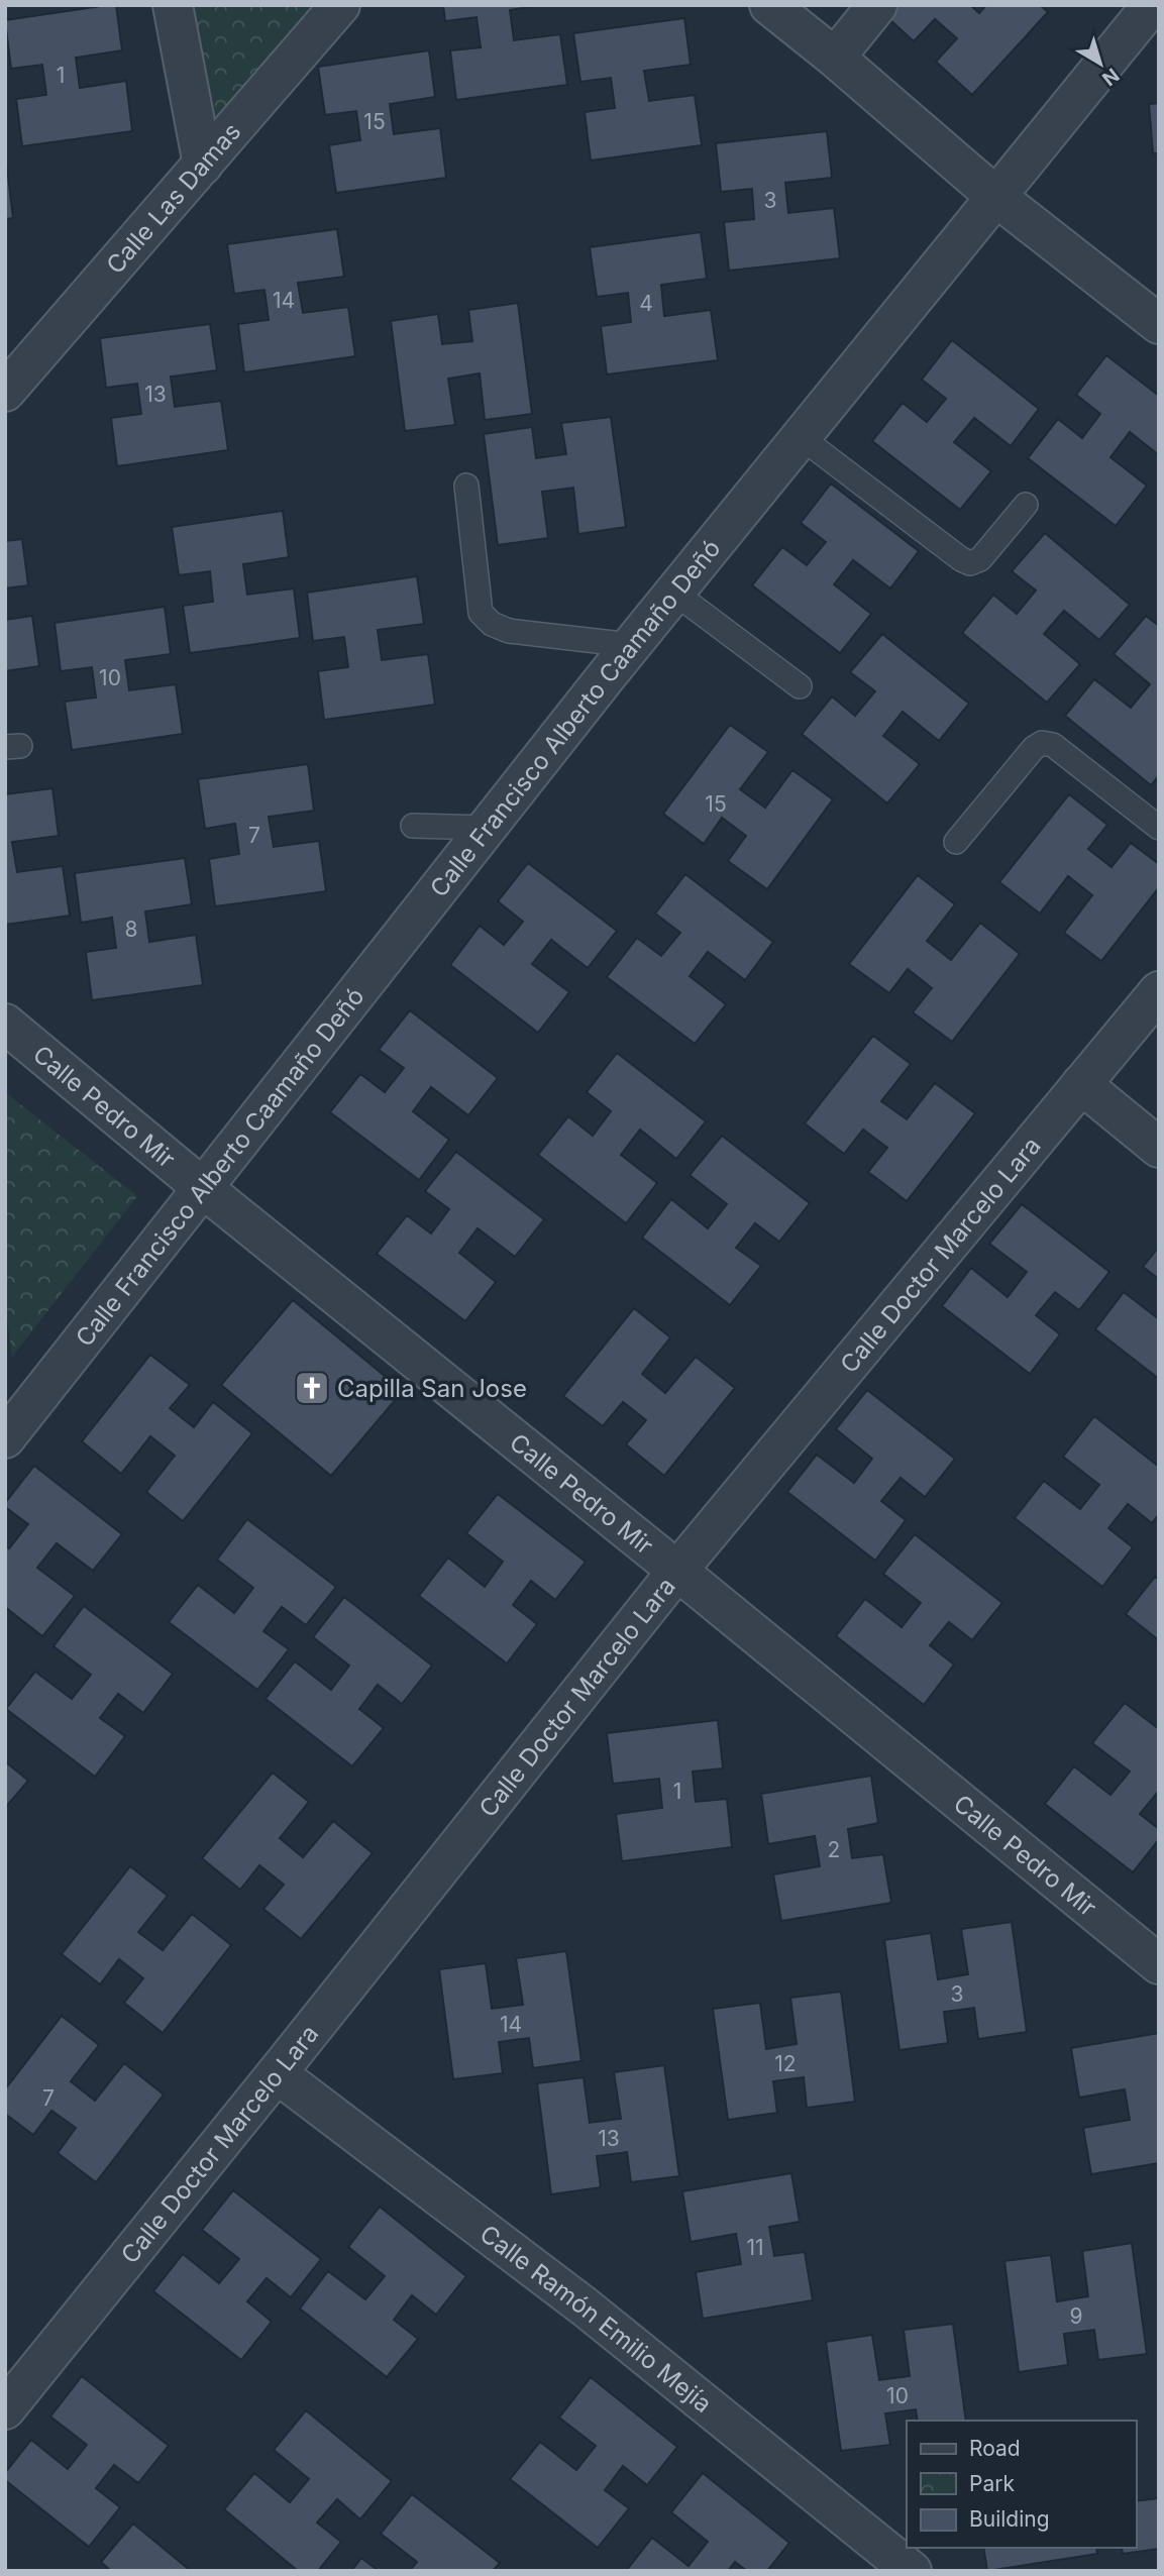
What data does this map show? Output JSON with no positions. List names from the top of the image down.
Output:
{
  "streets": {
    "street": [
      "Calle Las Damas",
      "Calle Francisco Alberto Caamaño Deñó",
      "Calle Pedro Mir",
      "Calle Doctor Marcelo Lara",
      "Calle Ramón Emilio Mejía"
    ]
  },
  "crossings": [
    ["Calle Francisco Alberto Caamaño Deñó", "Calle Pedro Mir"],
    ["Calle Pedro Mir", "Calle Doctor Marcelo Lara"],
    ["Calle Doctor Marcelo Lara", "Calle Ramón Emilio Mejía"]
  ],
  "places": {
    "church": ["Capilla San Jose"]
  },
  "house_numbers": [
    "1",
    "15",
    "3",
    "14",
    "4",
    "13",
    "10",
    "15",
    "7",
    "8",
    "1",
    "2",
    "3",
    "14",
    "12",
    "7",
    "13",
    "11",
    "9",
    "10"
  ],
  "legend": ["Road", "Park", "Building"],
  "north": "bottom right"
}
